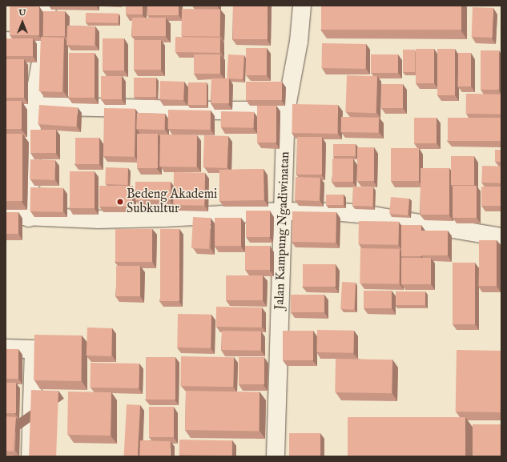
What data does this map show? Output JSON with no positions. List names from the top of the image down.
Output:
{
  "streets": {
    "street": ["Jalan Kampung Ngadiwinatan"]
  },
  "places": ["Bedeng Akademi Subkultur"],
  "north": "top"
}
